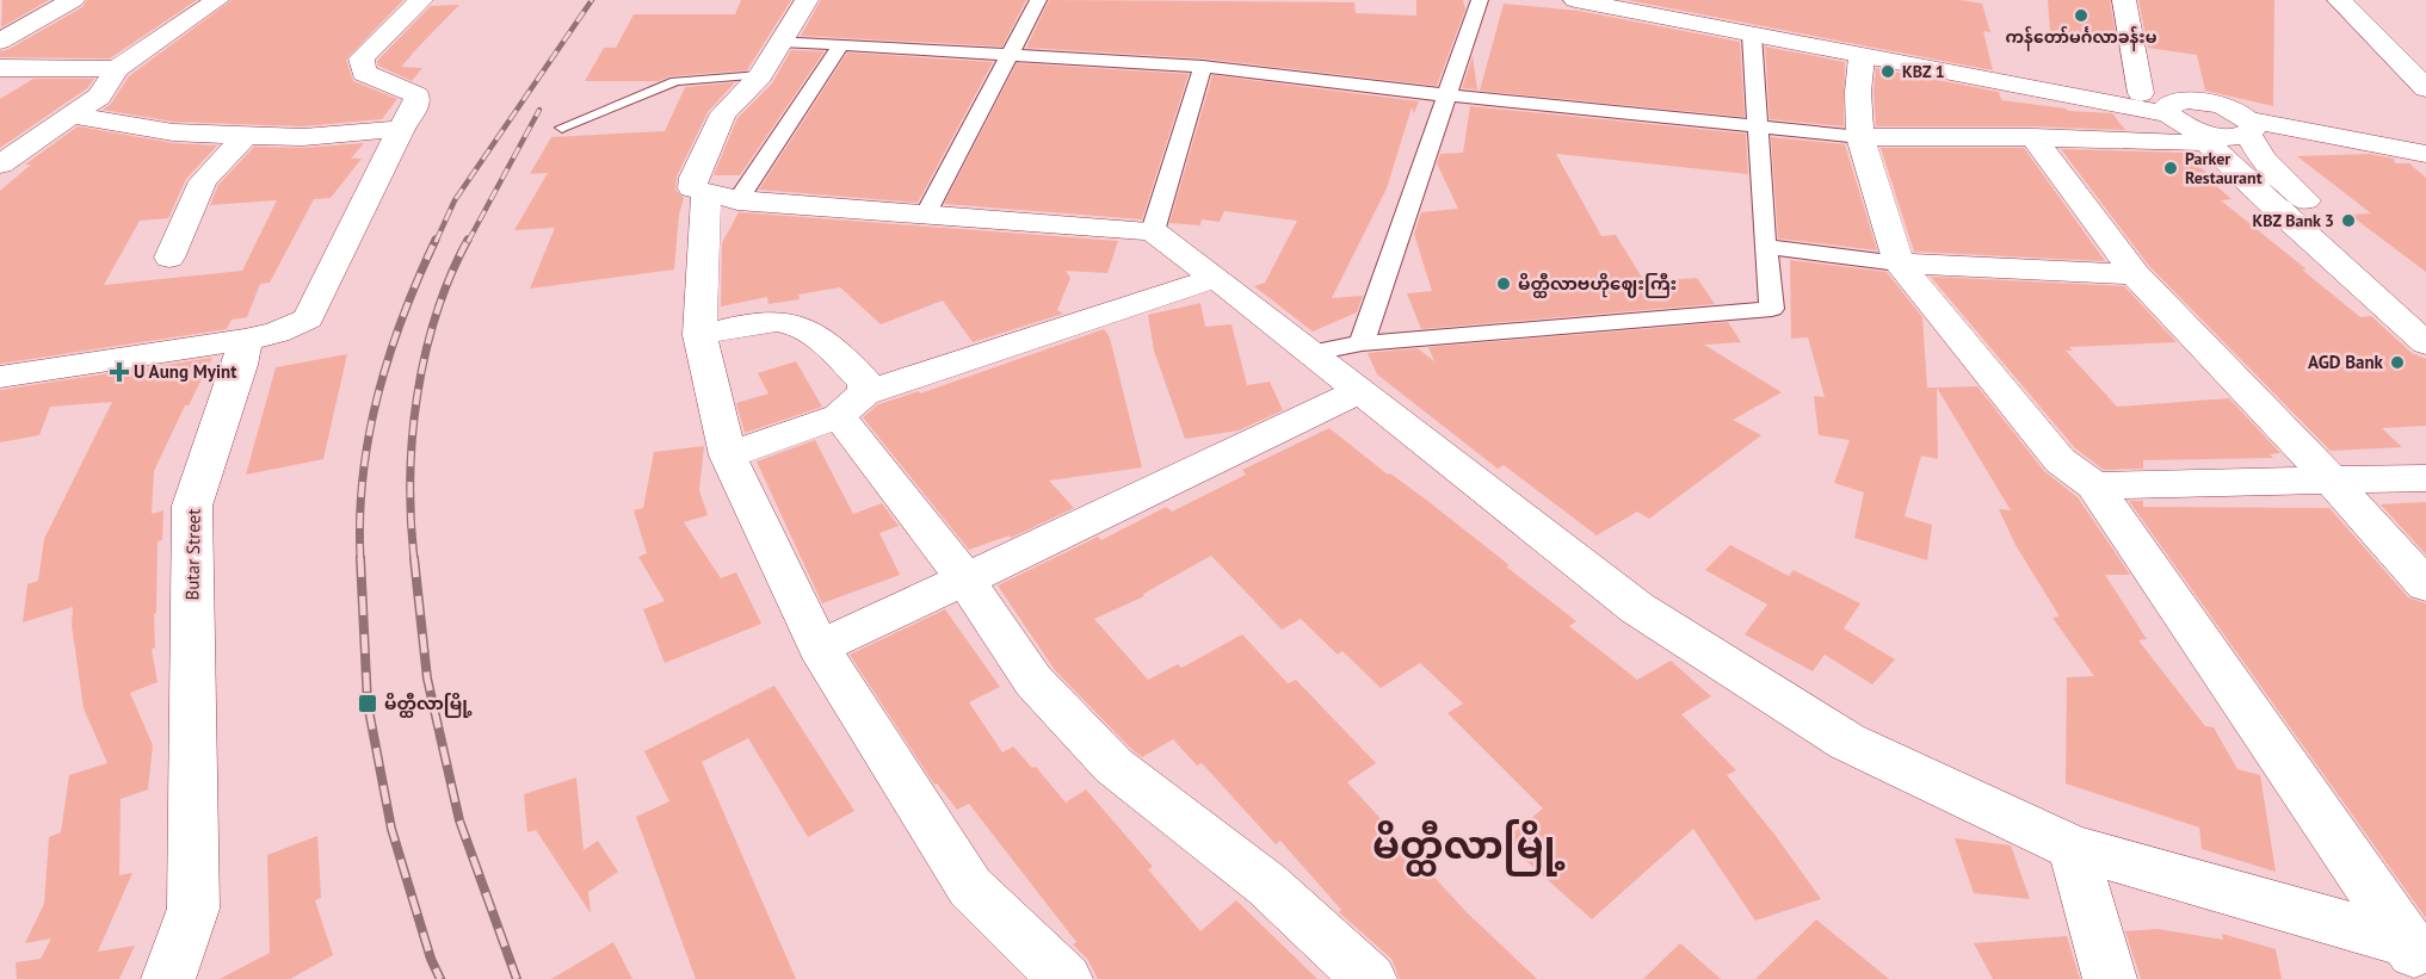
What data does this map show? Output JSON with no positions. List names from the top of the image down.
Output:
{
  "streets": {
    "main road": ["Butar Street"]
  },
  "districts": ["မိတ္ထီလာမြို့"],
  "places": {
    "other": [
      "ကန်တော်မင်္ဂလာခန်းမ",
      "KBZ 1",
      "Parker Restaurant",
      "KBZ Bank 3",
      "မိတ္ထီလာဗဟိုဈေးကြီး",
      "AGD Bank"
    ],
    "health": ["U Aung Myint"],
    "transit": ["မိတ္ထီလာမြို့"]
  }
}
